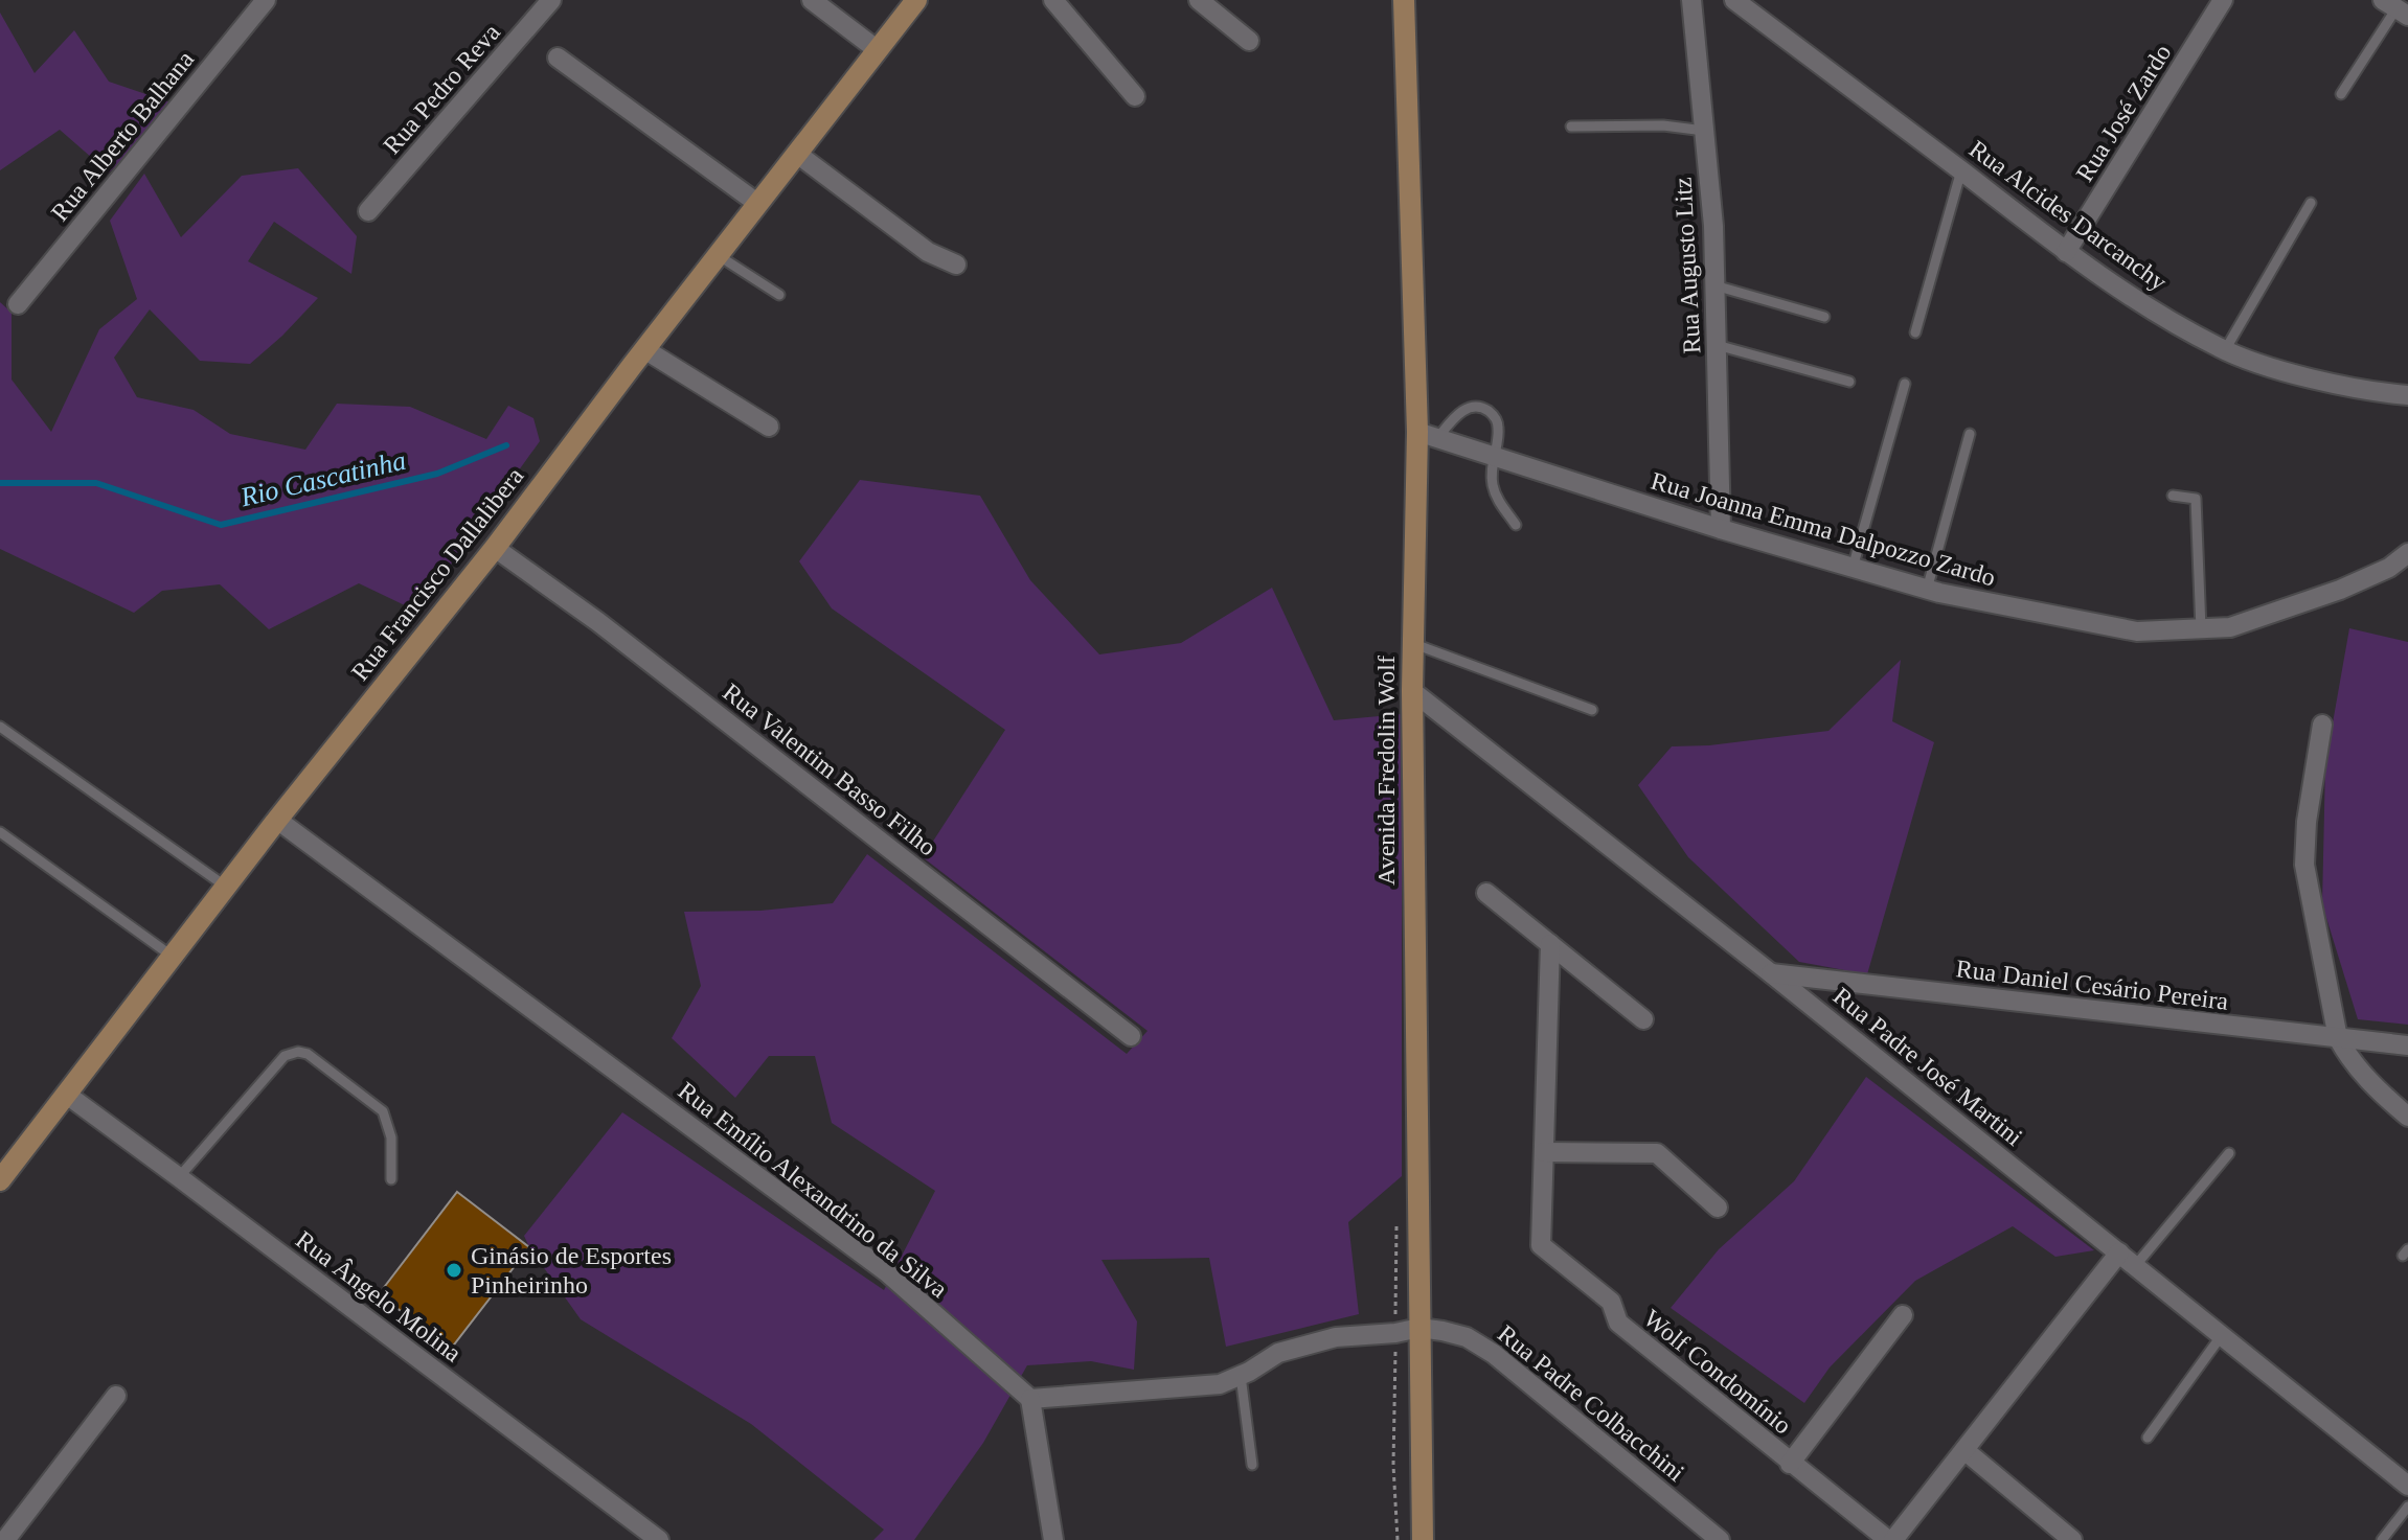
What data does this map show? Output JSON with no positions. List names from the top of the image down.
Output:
{
  "streets": {
    "main road": ["Rua Francisco Dallalibera", "Avenida Fredolin Wolf"],
    "street": [
      "Rua Pedro Reva",
      "Rua José Zardo",
      "Rua Alberto Balhana",
      "Rua Alcides Darcanchy",
      "Rua Augusto Litz",
      "Rua Joanna Emma Dalpozzo Zardo",
      "Rua Valentim Basso Filho",
      "Rua Daniel Cesário Pereira",
      "Rua Padre José Martini",
      "Rua Emílio Alexandrino da Silva",
      "Rua Ângelo Molina",
      "Wolf Condomínio",
      "Rua Padre Colbacchini"
    ]
  },
  "crossings": [
    ["Rua José Zardo", "Rua Alcides Darcanchy"],
    ["Rua Augusto Litz", "Rua Joanna Emma Dalpozzo Zardo"],
    ["Rua Joanna Emma Dalpozzo Zardo", "Avenida Fredolin Wolf"],
    ["Rua Francisco Dallalibera", "Rua Valentim Basso Filho"],
    ["Rua Francisco Dallalibera", "Rua Emílio Alexandrino da Silva"],
    ["Rua Francisco Dallalibera", "Rua Ângelo Molina"],
    ["Avenida Fredolin Wolf", "Rua Padre José Martini"],
    ["Avenida Fredolin Wolf", "Rua Padre Colbacchini"],
    ["Rua Daniel Cesário Pereira", "Rua Padre José Martini"]
  ],
  "water": ["Rio Cascatinha"],
  "places": ["Ginásio de Esportes Pinheirinho"]
}
